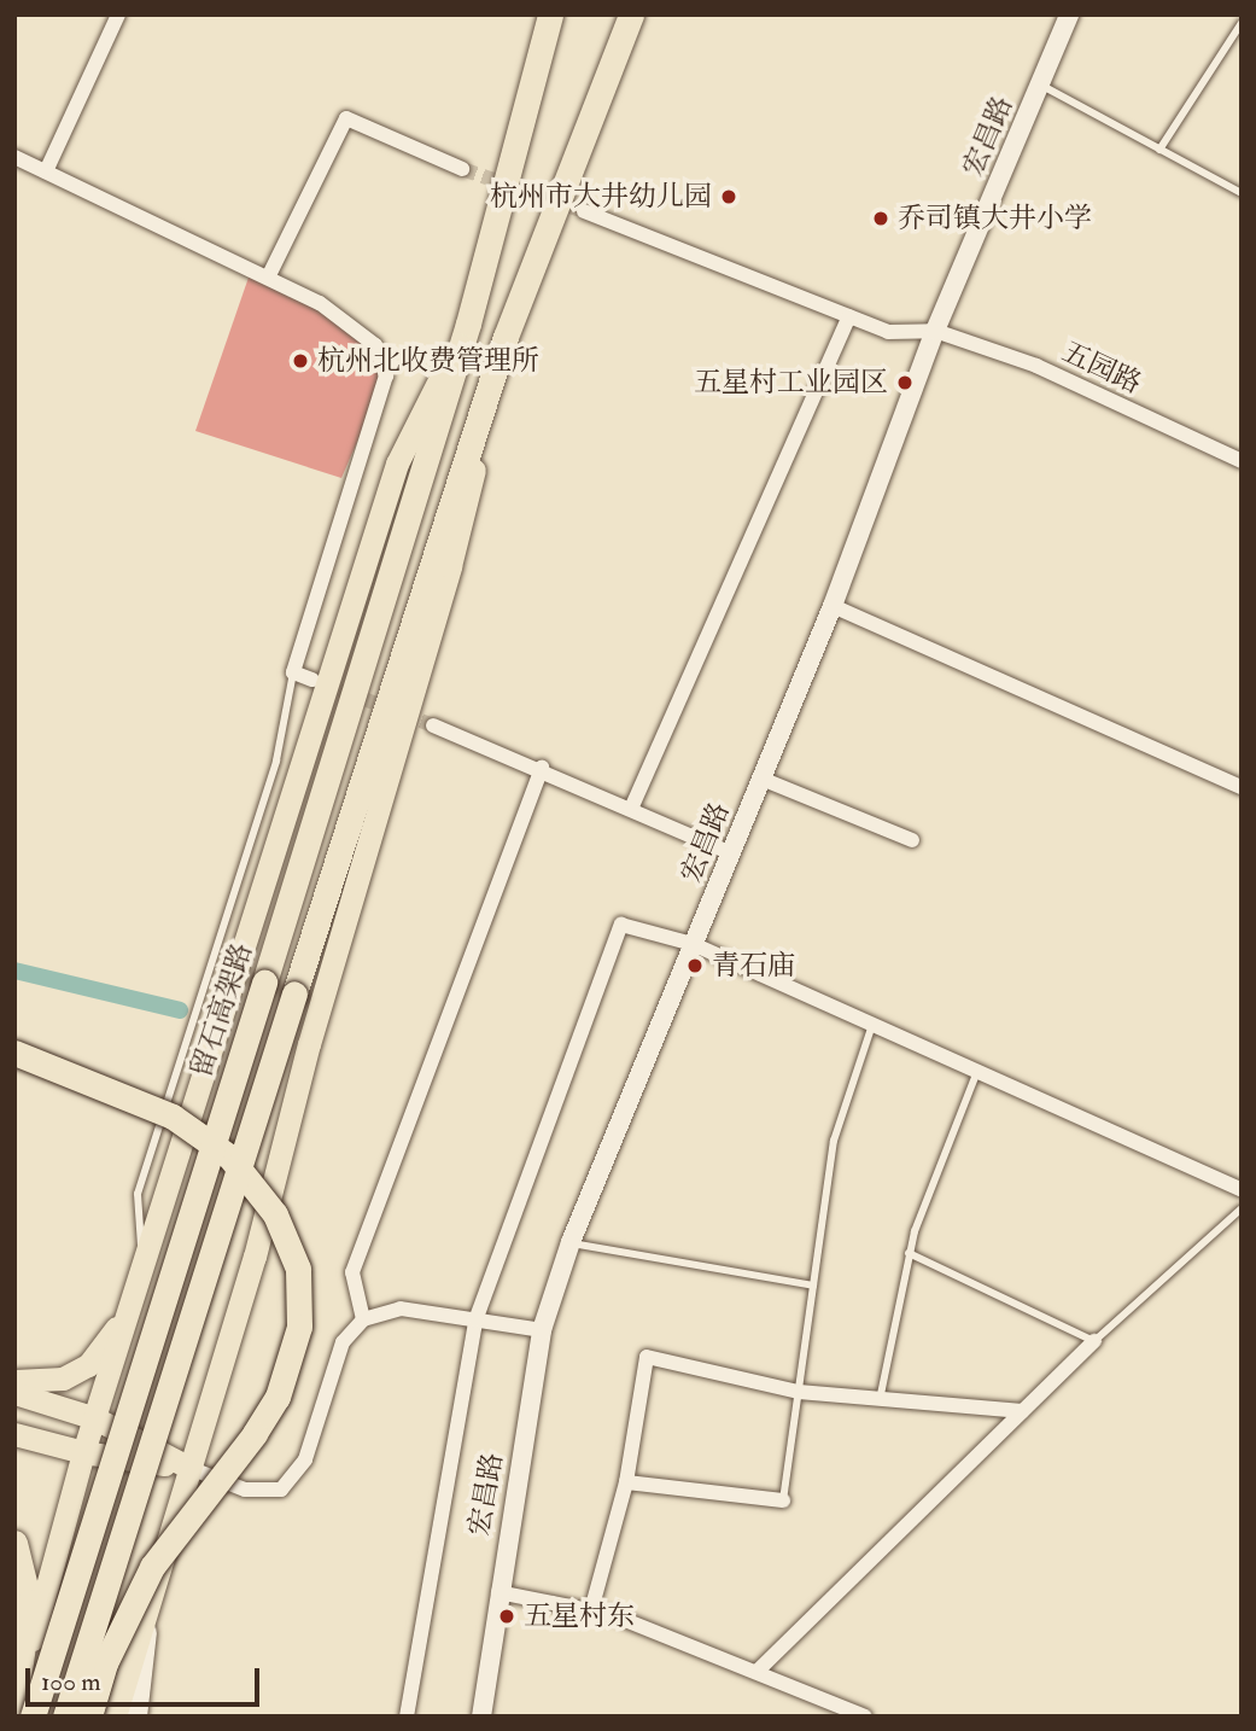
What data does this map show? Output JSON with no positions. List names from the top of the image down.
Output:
{
  "streets": {
    "highway": ["留石高架路"],
    "street": ["宏昌路", "五园路"]
  },
  "crossings": [
    ["宏昌路", "五园路"]
  ],
  "places": [
    "杭州市大井幼儿园",
    "乔司镇大井小学",
    "杭州北收费管理所",
    "五星村工业园区",
    "青石庙",
    "五星村东"
  ],
  "scale_bar": "100 m"
}
